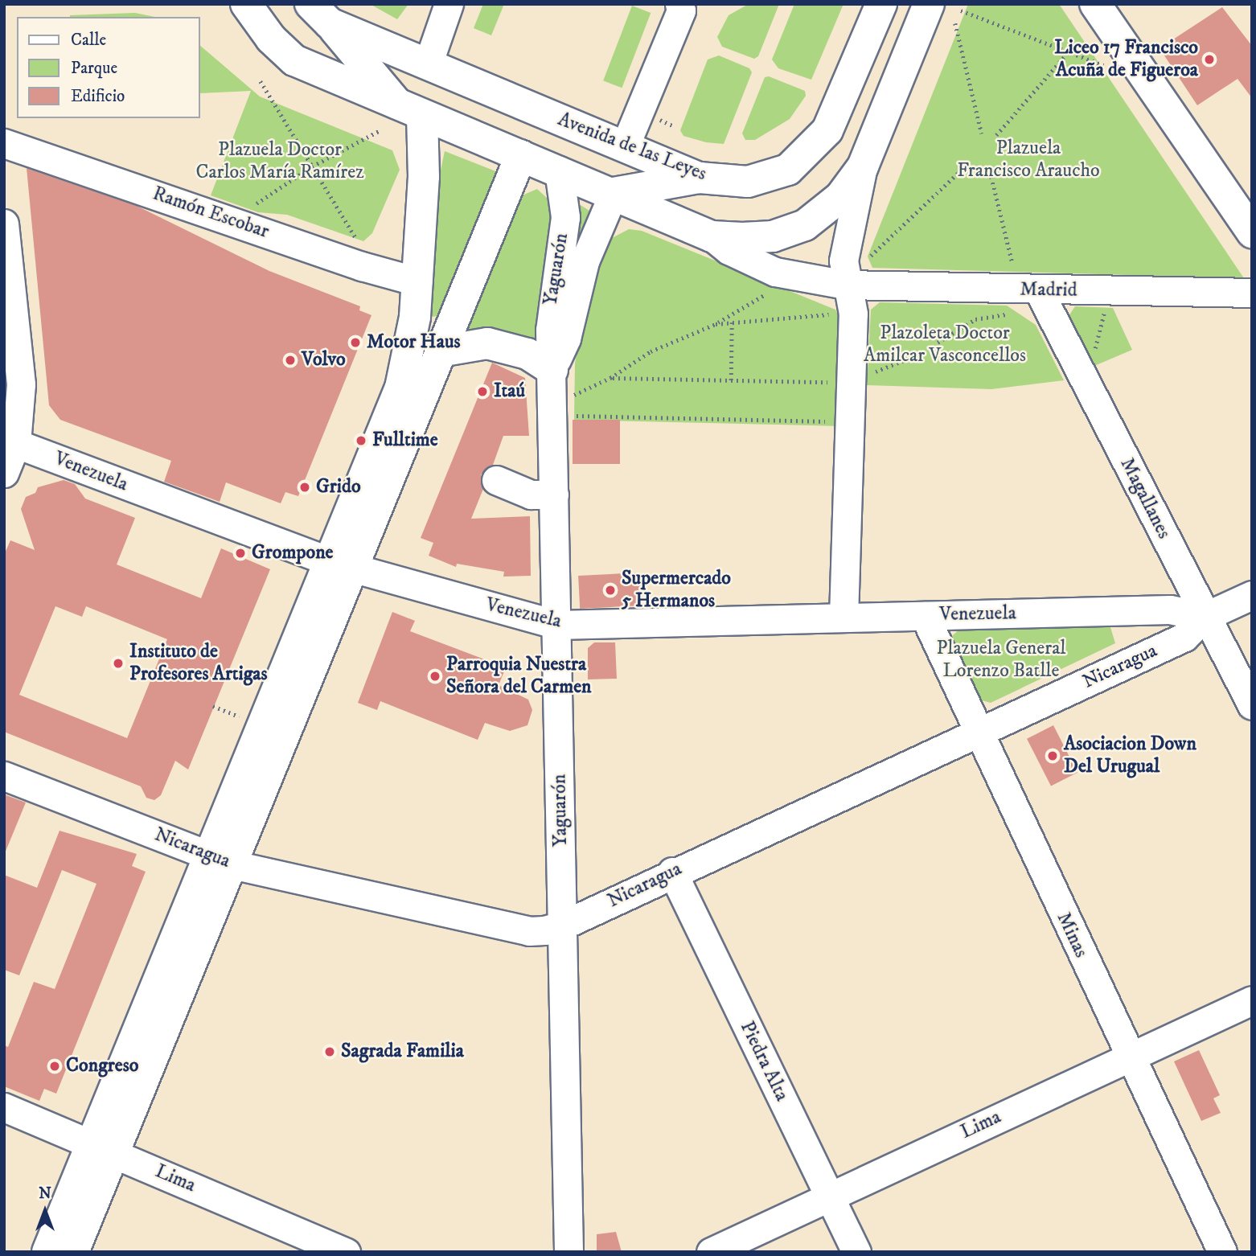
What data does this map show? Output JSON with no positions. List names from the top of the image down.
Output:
{
  "streets": {
    "main road": ["Avenida de las Leyes"],
    "street": [
      "Ramón Escobar",
      "Yaguarón",
      "Madrid",
      "Venezuela",
      "Magallanes",
      "Nicaragua",
      "Minas",
      "Piedra Alta",
      "Lima"
    ]
  },
  "crossings": [
    ["Yaguarón", "Venezuela"],
    ["Yaguarón", "Nicaragua"],
    ["Madrid", "Magallanes"],
    ["Venezuela", "Magallanes"],
    ["Venezuela", "Nicaragua"],
    ["Venezuela", "Minas"],
    ["Magallanes", "Nicaragua"],
    ["Nicaragua", "Minas"],
    ["Nicaragua", "Piedra Alta"],
    ["Minas", "Lima"],
    ["Piedra Alta", "Lima"]
  ],
  "parks": [
    "Plazuela Francisco Araucho",
    "Plazuela Doctor Carlos María Ramírez",
    "Plazoleta Doctor Amilcar Vasconcellos",
    "Plazuela General Lorenzo Batlle"
  ],
  "places": [
    "Liceo 17 Francisco Acuña de Figueroa",
    "Motor Haus",
    "Volvo",
    "Itaú",
    "Fulltime",
    "Grido",
    "Grompone",
    "Supermercado 5 Hermanos",
    "Instituto de Profesores Artigas",
    "Parroquia Nuestra Señora del Carmen",
    "Asociacion Down Del Urugual",
    "Sagrada Familia",
    "Congreso"
  ],
  "legend": ["Calle", "Parque", "Edificio"],
  "north": "top"
}
